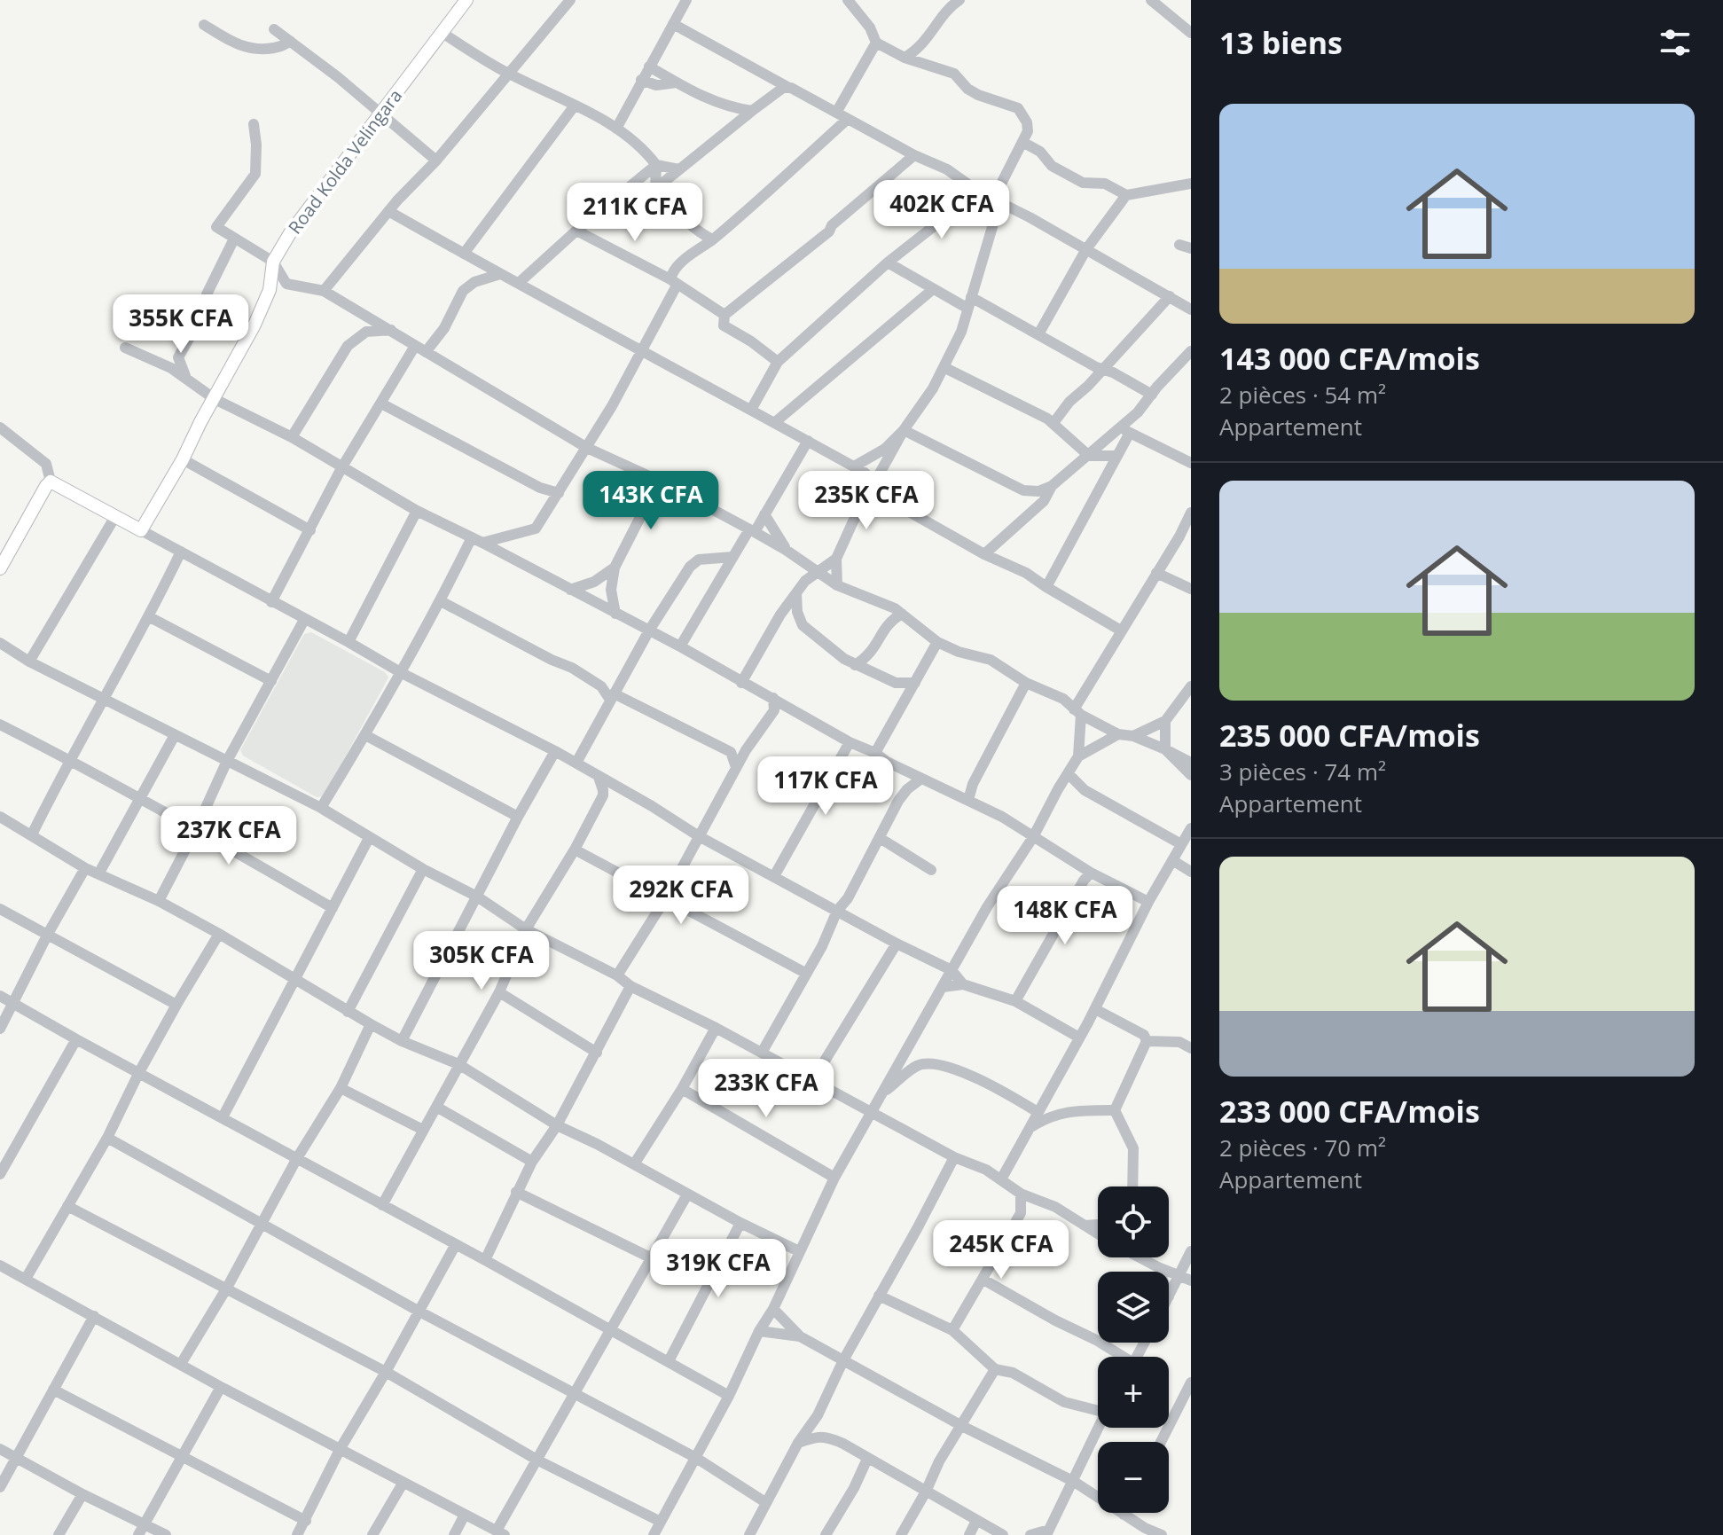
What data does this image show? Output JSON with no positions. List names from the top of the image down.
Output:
{
  "streets": {
    "main road": ["Road Kolda Velingara"]
  },
  "page": {
    "heading": "13 biens",
    "list": [
      {
        "name": "143 000 CFA/mois",
        "note": "2 pièces · 54 m² · Appartement"
      },
      {
        "name": "235 000 CFA/mois",
        "note": "3 pièces · 74 m² · Appartement"
      },
      {
        "name": "233 000 CFA/mois",
        "note": "2 pièces · 70 m² · Appartement"
      }
    ],
    "price": [
      "402K CFA",
      "211K CFA",
      "355K CFA",
      "143K CFA",
      "235K CFA",
      "117K CFA",
      "237K CFA",
      "292K CFA",
      "148K CFA",
      "305K CFA",
      "233K CFA",
      "245K CFA",
      "319K CFA"
    ],
    "map_buttons": ["+", "−"]
  }
}
